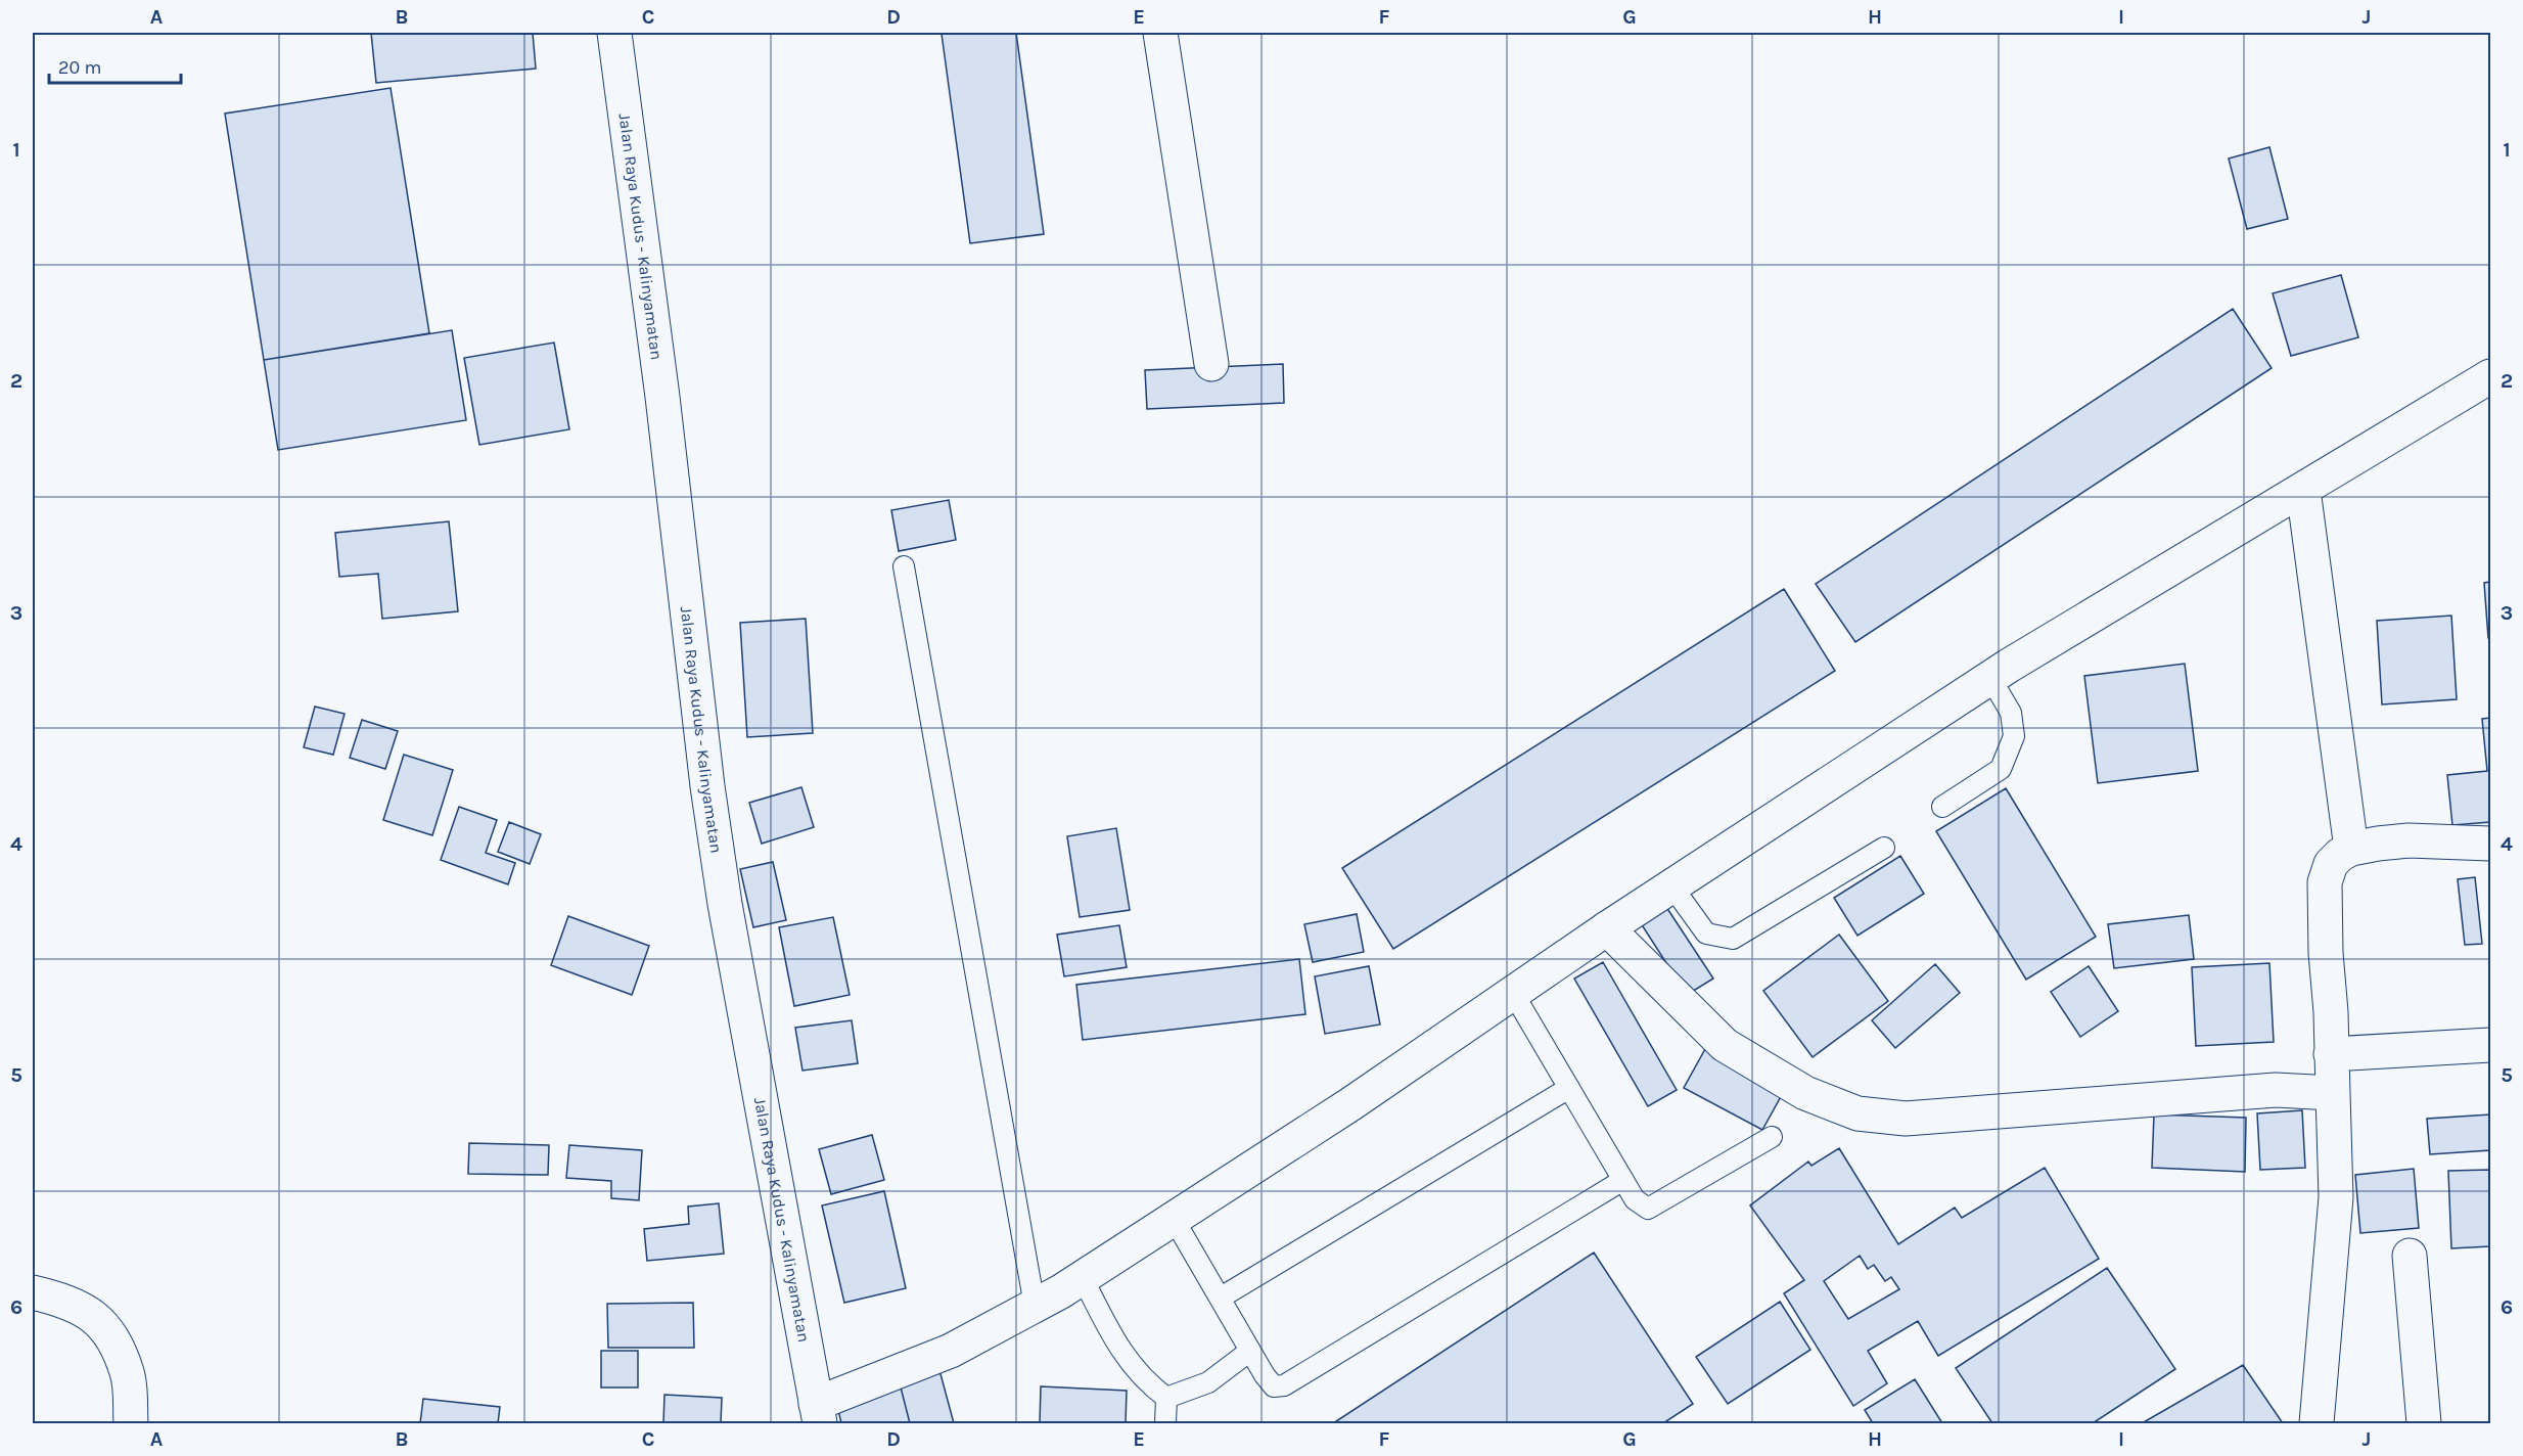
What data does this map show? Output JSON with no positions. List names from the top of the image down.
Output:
{
  "streets": {
    "street": ["Jalan Raya Kudus - Kalinyamatan"]
  },
  "scale_bar": "20 m",
  "grid": {
    "columns": [
      "A",
      "B",
      "C",
      "D",
      "E",
      "F",
      "G",
      "H",
      "I",
      "J"
    ],
    "rows": [
      "1",
      "2",
      "3",
      "4",
      "5",
      "6"
    ]
  }
}
